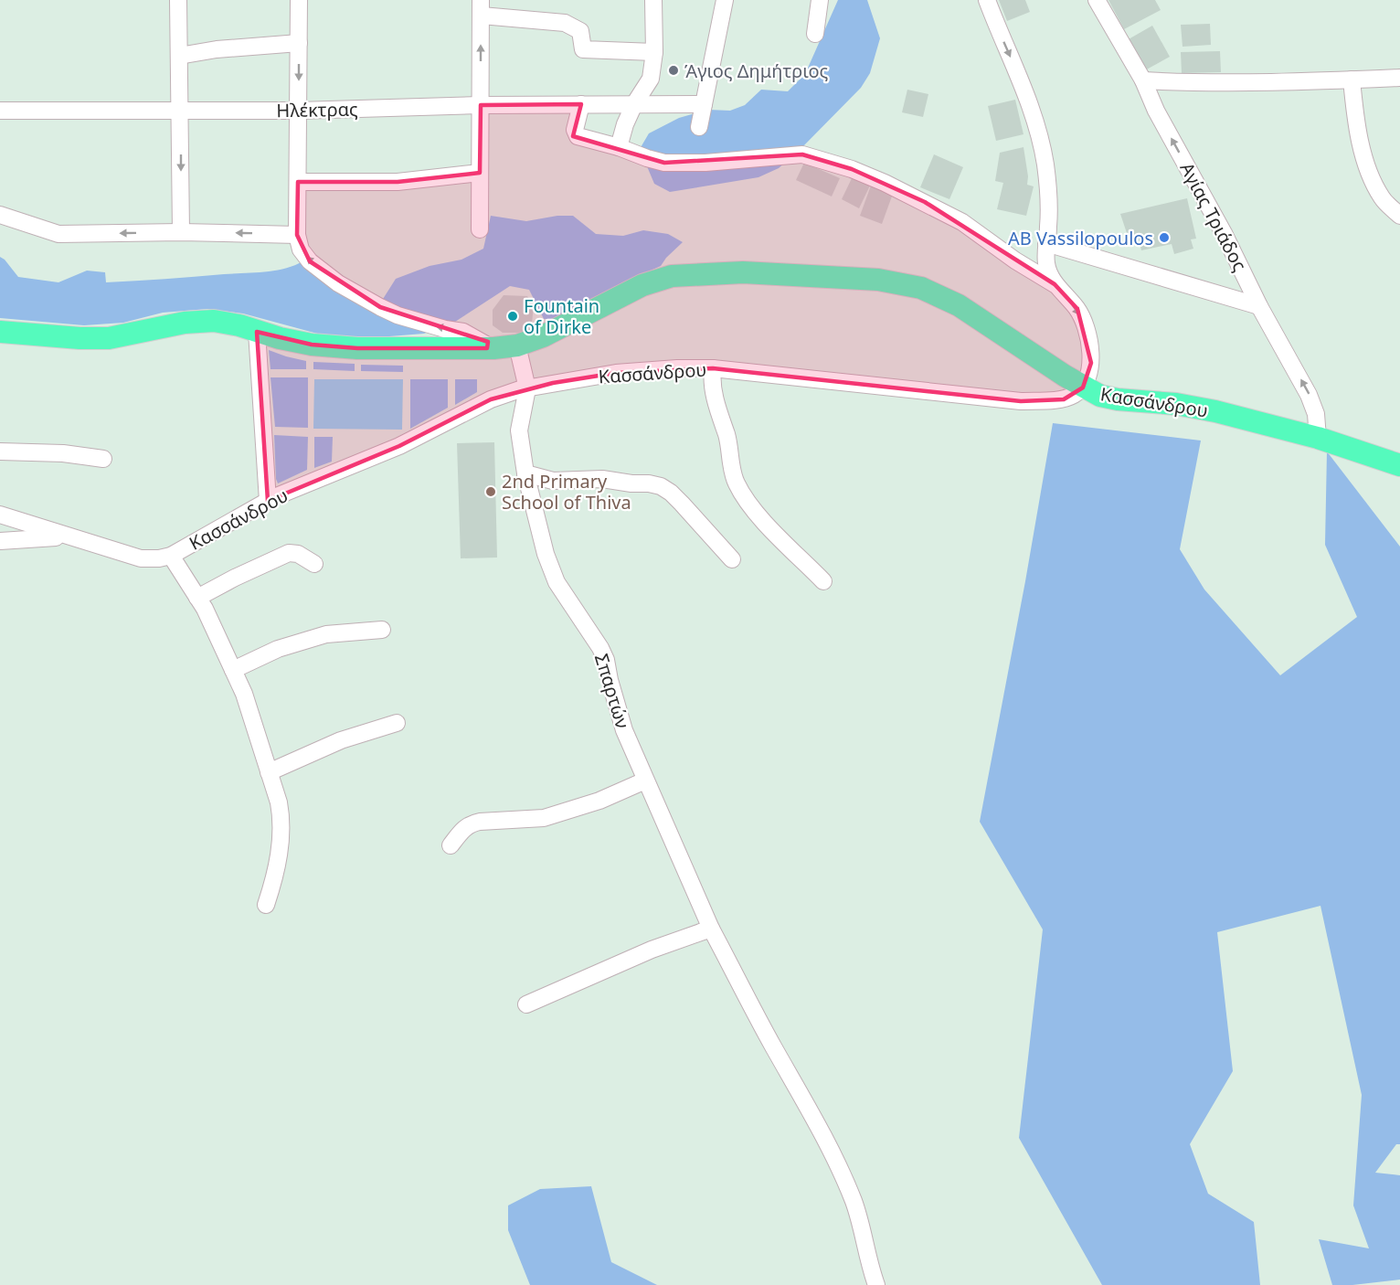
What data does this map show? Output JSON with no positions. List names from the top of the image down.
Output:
{
  "streets": {
    "main road": ["Κασσάνδρου"],
    "street": ["Ηλέκτρας", "Αγίας Τριάδος", "Σπαρτών"]
  },
  "crossings": [
    ["Αγίας Τριάδος", "Κασσάνδρου"],
    ["Κασσάνδρου", "Σπαρτών"]
  ],
  "one_way": ["Αγίας Τριάδος"],
  "places": [
    "Άγιος Δημήτριος",
    "AB Vassilopoulos",
    "Fountain of Dirke",
    "2nd Primary School of Thiva"
  ]
}
